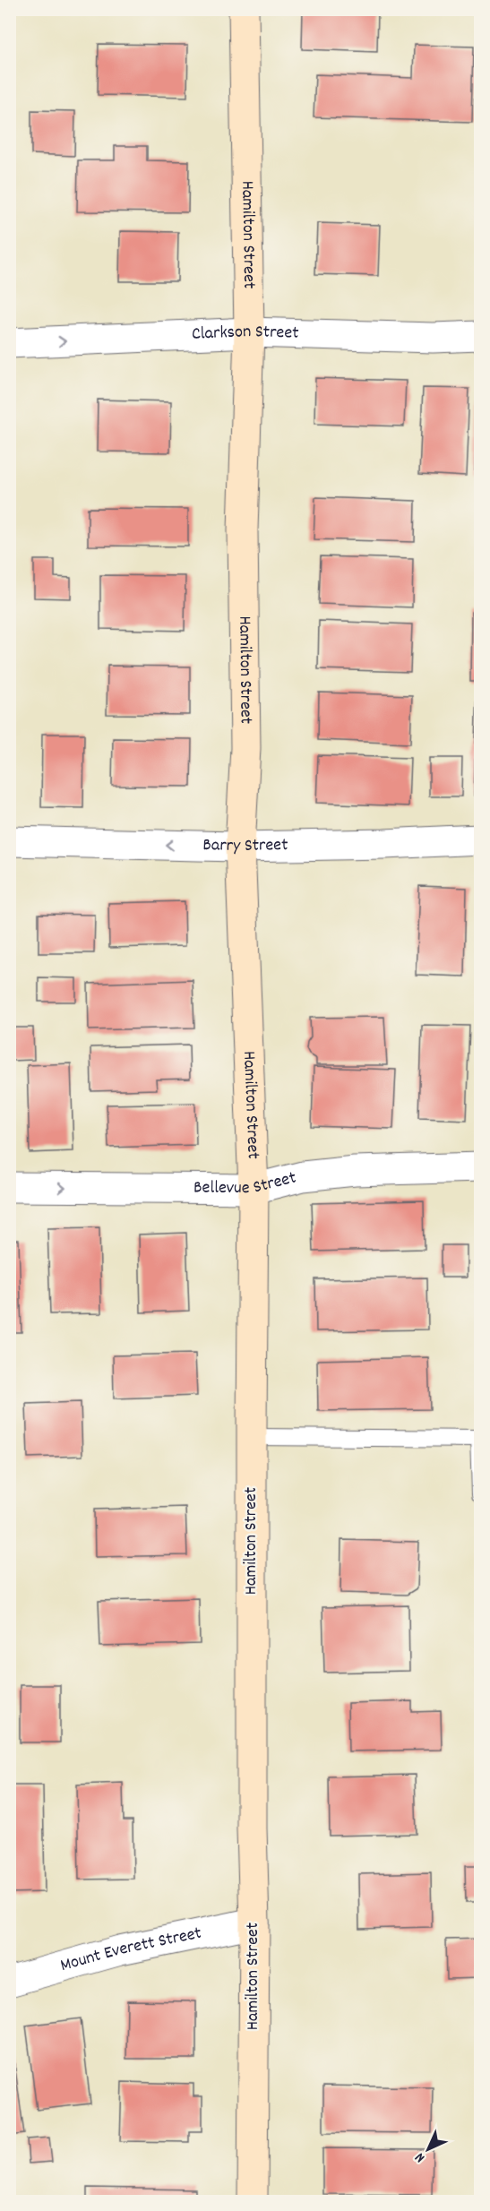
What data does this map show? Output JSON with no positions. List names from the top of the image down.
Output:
{
  "streets": {
    "street": [
      "Hamilton Street",
      "Clarkson Street",
      "Barry Street",
      "Bellevue Street",
      "Mount Everett Street"
    ]
  },
  "crossings": [
    ["Hamilton Street", "Clarkson Street"],
    ["Hamilton Street", "Barry Street"],
    ["Hamilton Street", "Bellevue Street"],
    ["Hamilton Street", "Mount Everett Street"]
  ],
  "one_way": ["Clarkson Street", "Barry Street", "Bellevue Street"],
  "north": "bottom left"
}
